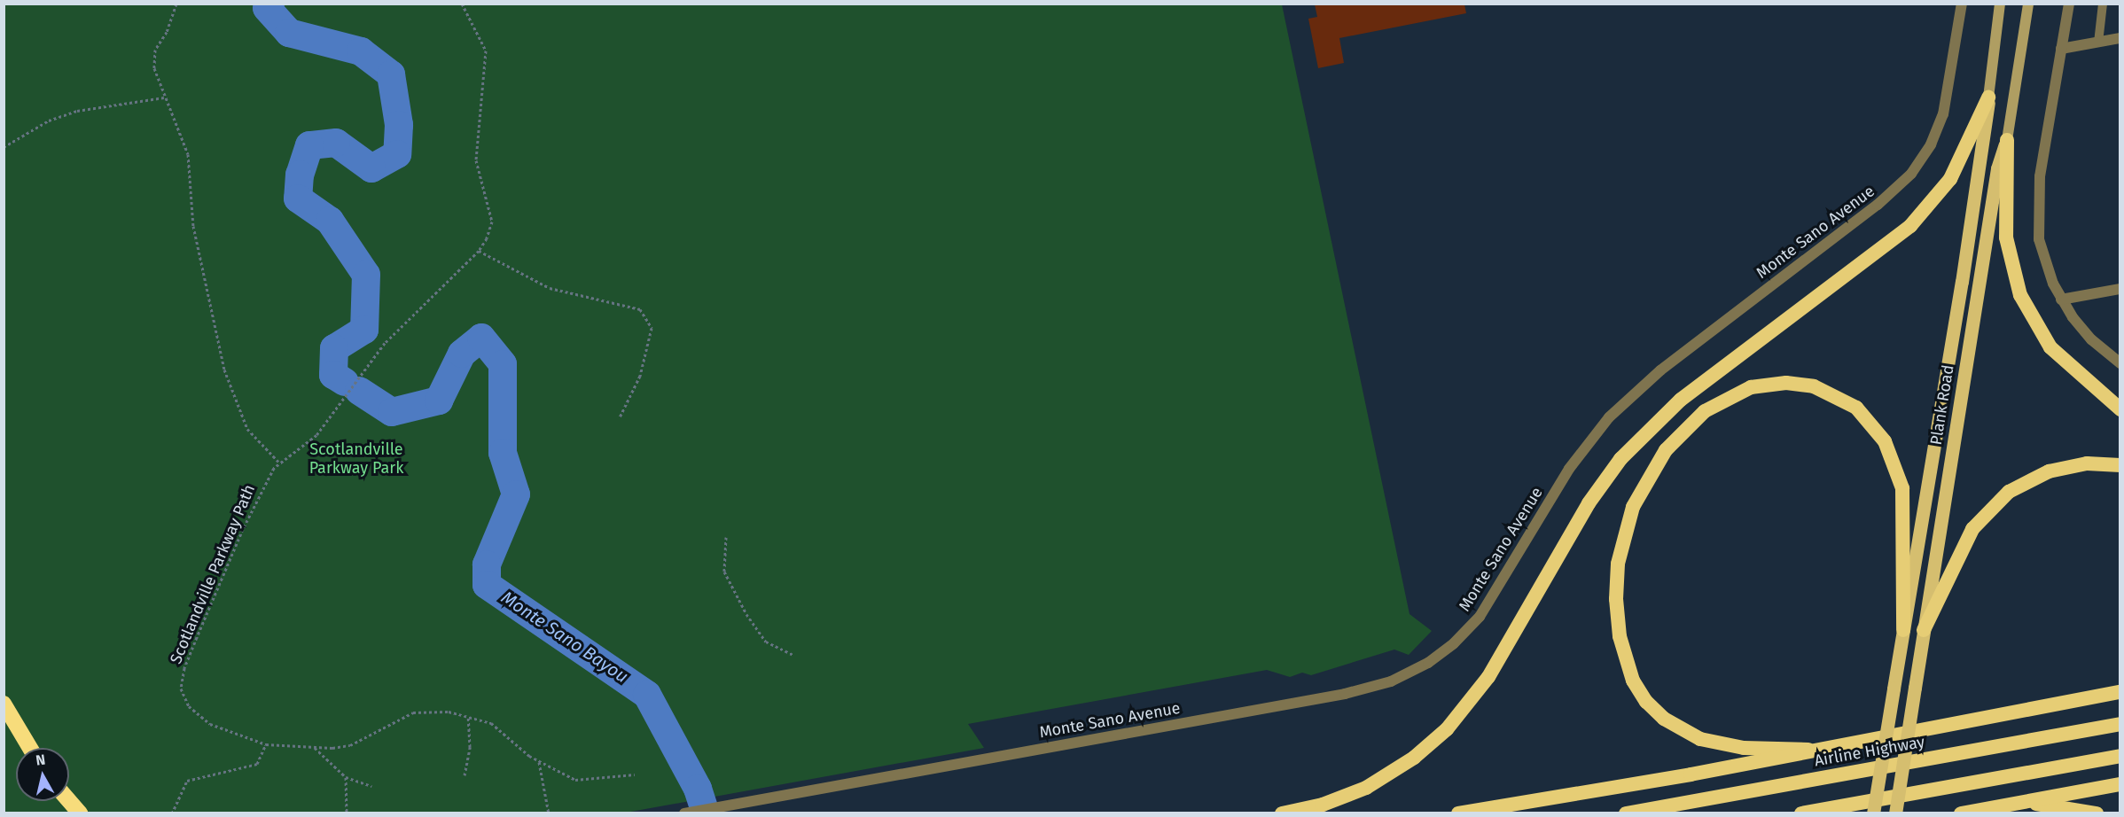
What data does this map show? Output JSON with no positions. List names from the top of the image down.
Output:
{
  "streets": {
    "highway": ["Airline Highway"],
    "main road": ["Plank Road"],
    "street": ["Monte Sano Avenue"],
    "path": ["Scotlandville Parkway Path"]
  },
  "water": ["Monte Sano Bayou"],
  "parks": ["Scotlandville Parkway Park"],
  "north": "top"
}
